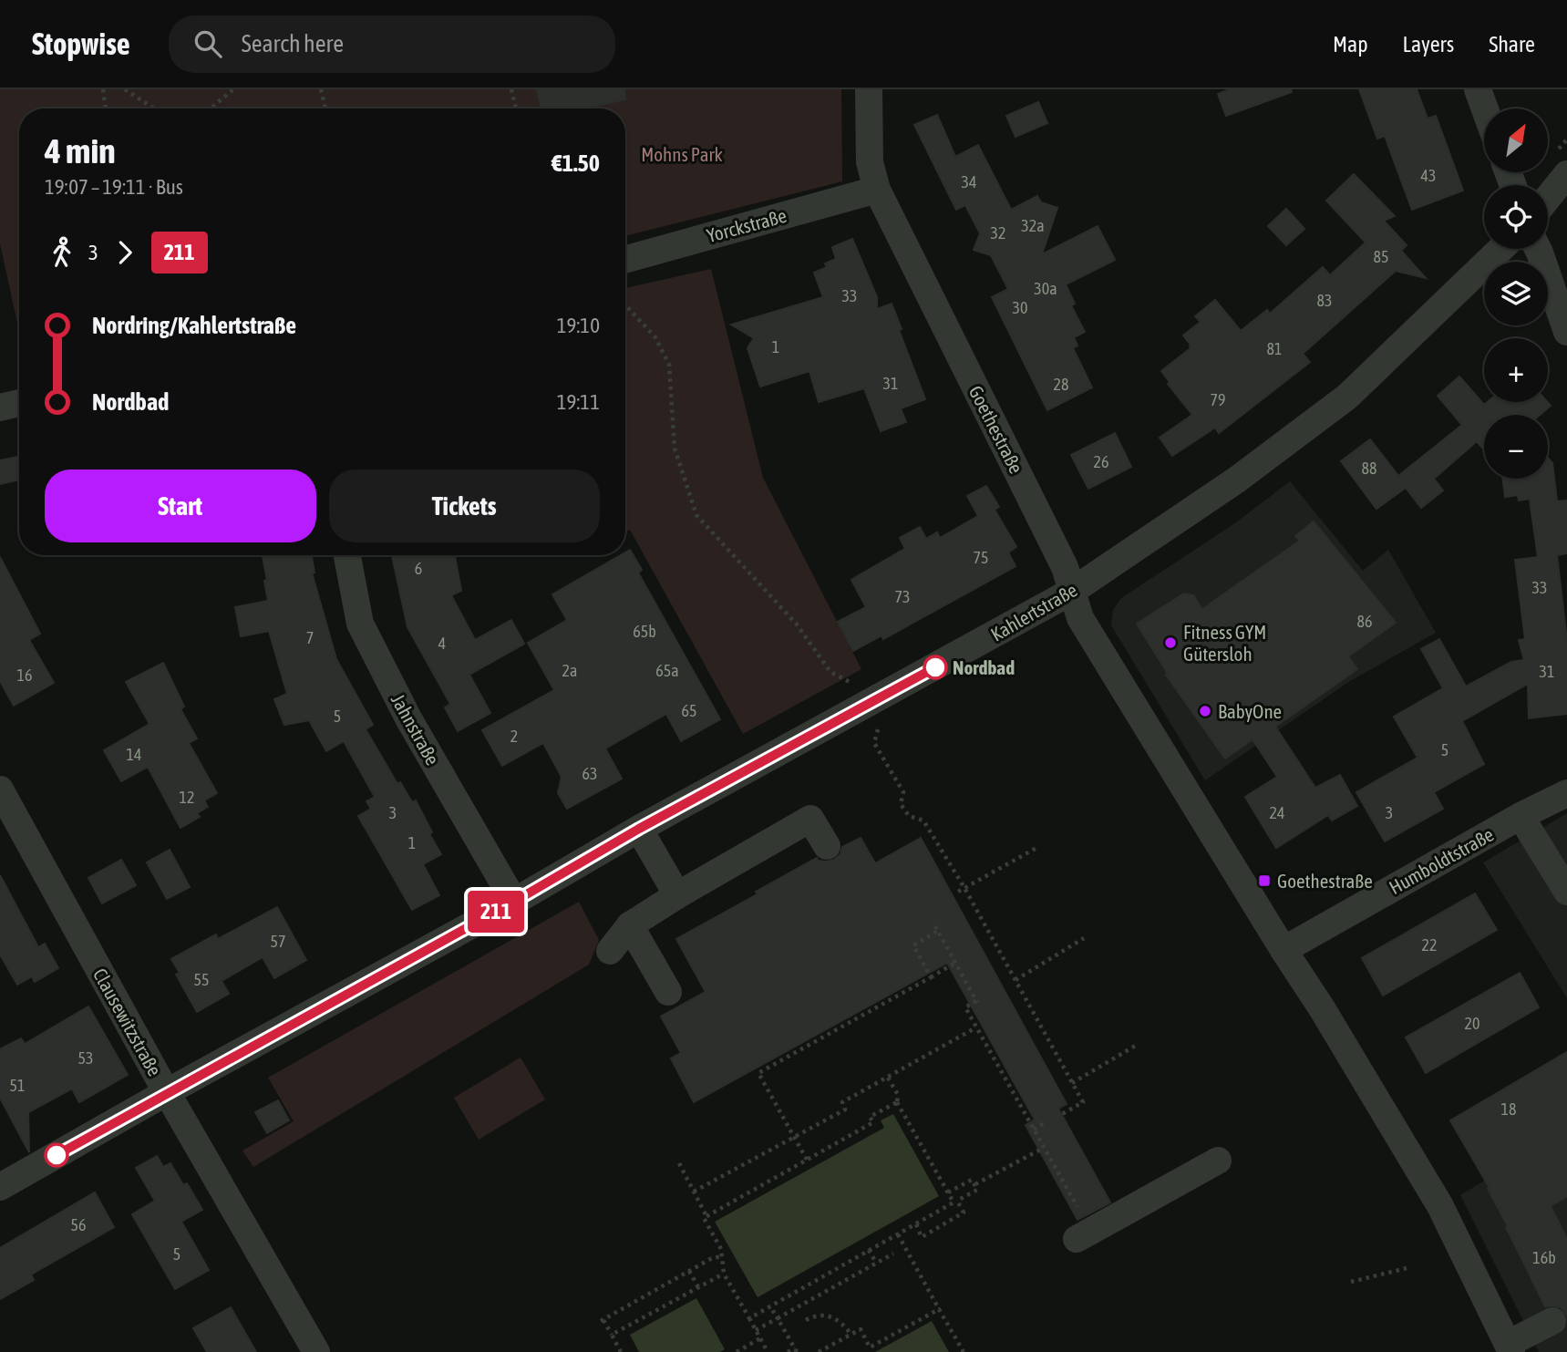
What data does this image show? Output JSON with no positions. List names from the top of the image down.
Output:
{
  "streets": {
    "street": [
      "Yorckstraße",
      "Goethestraße",
      "Kahlertstraße",
      "Jahnstraße",
      "Humboldtstraße",
      "Clausewitzstraße"
    ]
  },
  "crossings": [
    ["Yorckstraße", "Goethestraße"],
    ["Goethestraße", "Kahlertstraße"],
    ["Goethestraße", "Humboldtstraße"],
    ["Kahlertstraße", "Jahnstraße"],
    ["Kahlertstraße", "Clausewitzstraße"]
  ],
  "parks": ["Mohns Park"],
  "places": {
    "other": ["Fitness GYM Gütersloh", "Nordbad", "BabyOne"],
    "transit": ["Goethestraße"]
  },
  "lines": ["bus line 211"],
  "house_numbers": [
    "43",
    "34",
    "32a",
    "32",
    "85",
    "30a",
    "33",
    "83",
    "30",
    "1",
    "81",
    "31",
    "28",
    "79",
    "26",
    "88",
    "75",
    "6",
    "33",
    "73",
    "86",
    "65b",
    "7",
    "4",
    "2a",
    "65a",
    "31",
    "16",
    "65",
    "5",
    "2",
    "5",
    "14",
    "63",
    "12",
    "3",
    "24",
    "3",
    "1",
    "57",
    "22",
    "55",
    "20",
    "53",
    "51",
    "18",
    "56",
    "5",
    "16b"
  ],
  "north": "top right",
  "page": {
    "header": "Stopwise",
    "search": "Search here",
    "nav": ["Map", "Layers", "Share"],
    "on_map": "211",
    "map_buttons": ["+", "−"],
    "heading": ["4 min", "19:07 – 19:11 · Bus", "€1.50"],
    "legs": ["3", "211"],
    "list": [
      {
        "name": "Nordring/Kahlertstraße",
        "value": "19:10"
      },
      {
        "name": "Nordbad",
        "value": "19:11"
      }
    ],
    "buttons": ["Start", "Tickets"]
  }
}
